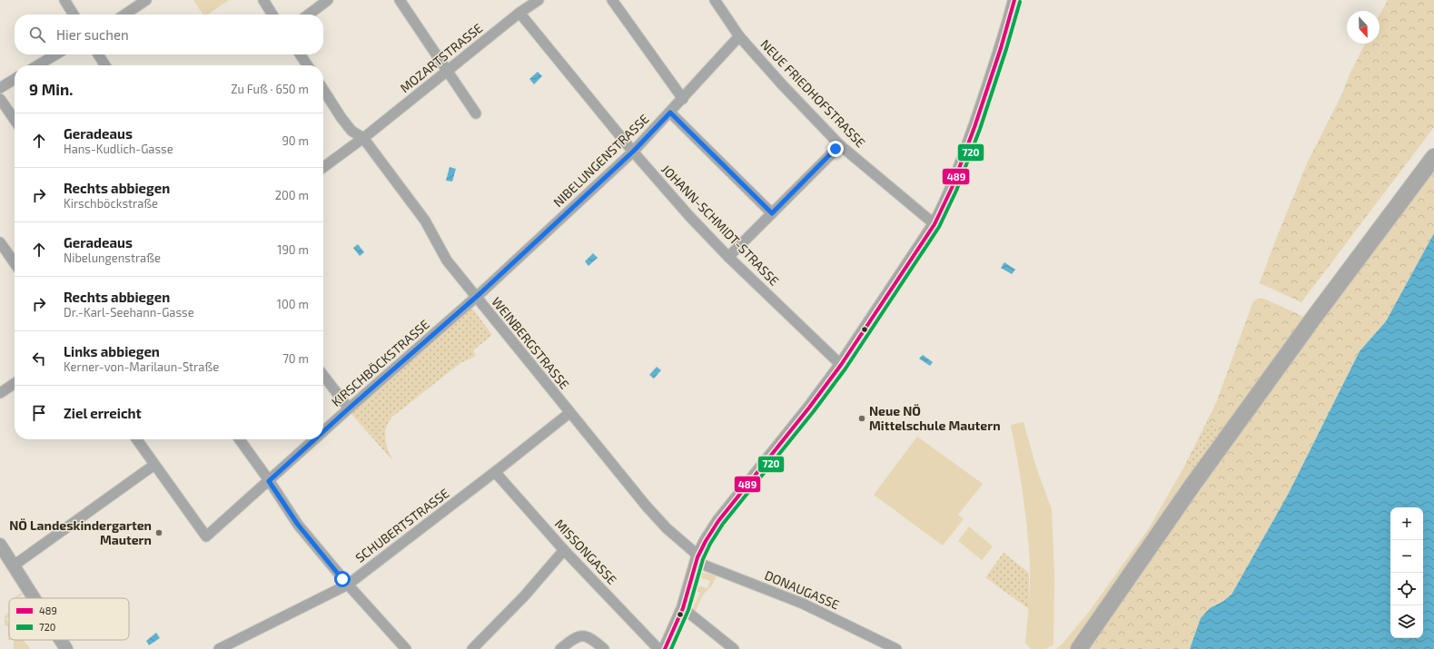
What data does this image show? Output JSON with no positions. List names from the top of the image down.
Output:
{
  "streets": {
    "street": [
      "MOZARTSTRASSE",
      "NEUE FRIEDHOFSTRASSE",
      "NIBELUNGENSTRASSE",
      "JOHANN-SCHMIDT-STRASSE",
      "WEINBERGSTRASSE",
      "KIRSCHBÖCKSTRASSE",
      "SCHUBERTSTRASSE",
      "MISSONGASSE",
      "DONAUGASSE"
    ]
  },
  "crossings": [
    ["MOZARTSTRASSE", "JOHANN-SCHMIDT-STRASSE"],
    ["MOZARTSTRASSE", "WEINBERGSTRASSE"],
    ["NEUE FRIEDHOFSTRASSE", "NIBELUNGENSTRASSE"],
    ["NIBELUNGENSTRASSE", "JOHANN-SCHMIDT-STRASSE"],
    ["NIBELUNGENSTRASSE", "WEINBERGSTRASSE"],
    ["NIBELUNGENSTRASSE", "KIRSCHBÖCKSTRASSE"],
    ["WEINBERGSTRASSE", "KIRSCHBÖCKSTRASSE"],
    ["WEINBERGSTRASSE", "SCHUBERTSTRASSE"],
    ["WEINBERGSTRASSE", "DONAUGASSE"],
    ["SCHUBERTSTRASSE", "MISSONGASSE"]
  ],
  "places": ["Neue NÖ Mittelschule Mautern", "NÖ Landeskindergarten Mautern"],
  "lines": ["transit line 489", "transit line 720"],
  "legend": ["489", "720"],
  "north": "bottom",
  "page": {
    "search": "Hier suchen",
    "heading": ["9 Min.", "Zu Fuß · 650 m"],
    "list": [
      ["Geradeaus", "Hans-Kudlich-Gasse", "90 m"],
      ["Rechts abbiegen", "Kirschböckstraße", "200 m"],
      ["Geradeaus", "Nibelungenstraße", "190 m"],
      ["Rechts abbiegen", "Dr.-Karl-Seehann-Gasse", "100 m"],
      ["Links abbiegen", "Kerner-von-Marilaun-Straße", "70 m"],
      "Ziel erreicht"
    ],
    "map_buttons": ["+", "−"]
  }
}
